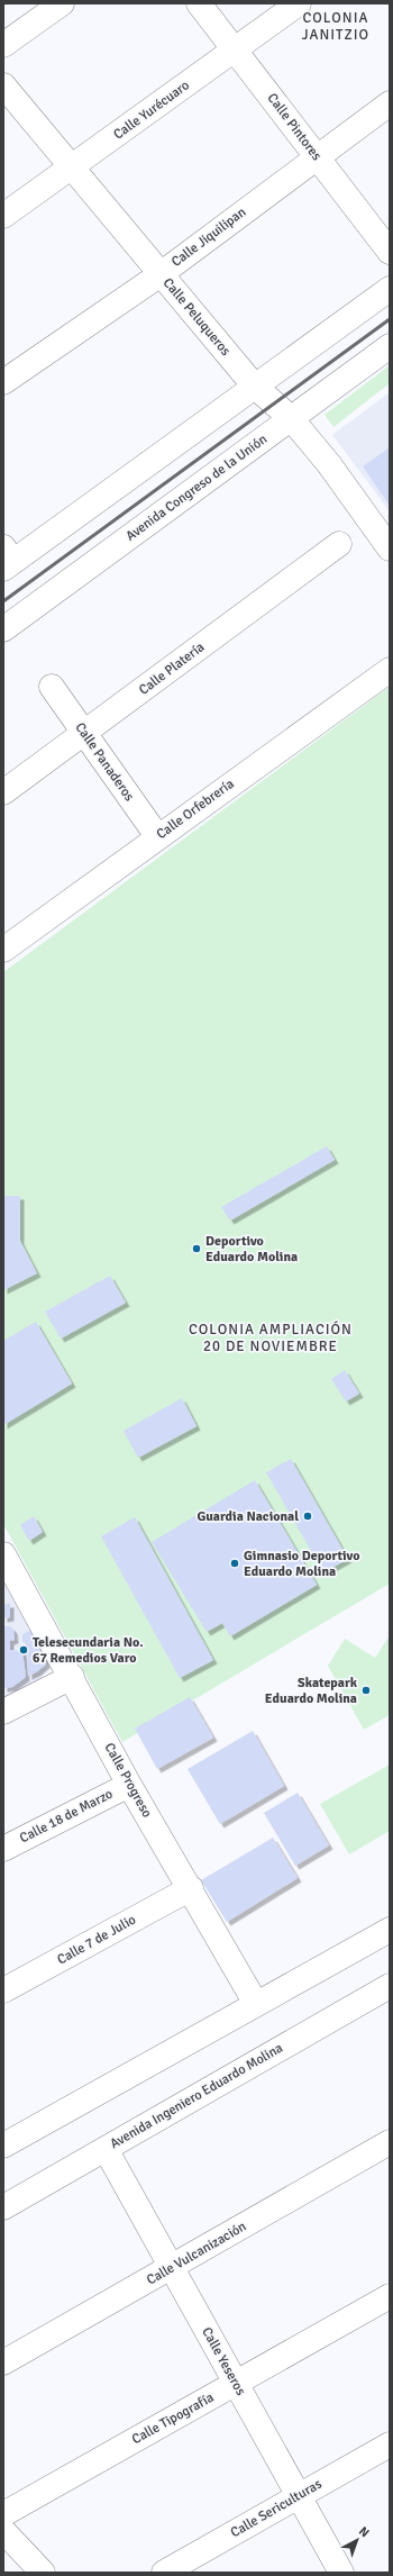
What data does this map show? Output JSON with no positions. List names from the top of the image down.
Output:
{
  "streets": {
    "street": [
      "Calle Yurécuaro",
      "Calle Pintores",
      "Calle Jiquilipan",
      "Calle Peluqueros",
      "Avenida Congreso de la Unión",
      "Calle Platería",
      "Calle Panaderos",
      "Calle Orfebrería",
      "Calle Progreso",
      "Calle 18 de Marzo",
      "Calle 7 de Julio",
      "Avenida Ingeniero Eduardo Molina",
      "Calle Vulcanización",
      "Calle Yeseros",
      "Calle Tipografía",
      "Calle Sericulturas"
    ]
  },
  "crossings": [
    ["Calle Yurécuaro", "Calle Pintores"],
    ["Calle Yurécuaro", "Calle Peluqueros"],
    ["Calle Pintores", "Calle Jiquilipan"],
    ["Calle Jiquilipan", "Calle Peluqueros"],
    ["Calle Peluqueros", "Avenida Congreso de la Unión"],
    ["Calle Platería", "Calle Panaderos"],
    ["Calle Panaderos", "Calle Orfebrería"],
    ["Calle Progreso", "Calle 18 de Marzo"],
    ["Calle Progreso", "Calle 7 de Julio"],
    ["Avenida Ingeniero Eduardo Molina", "Calle Yeseros"],
    ["Calle Vulcanización", "Calle Yeseros"],
    ["Calle Yeseros", "Calle Tipografía"],
    ["Calle Yeseros", "Calle Sericulturas"]
  ],
  "districts": ["COLONIA JANITZIO", "COLONIA AMPLIACIÓN 20 DE NOVIEMBRE"],
  "places": [
    "Deportivo Eduardo Molina",
    "Guardia Nacional",
    "Gimnasio Deportivo Eduardo Molina",
    "Telesecundaria No. 67 Remedios Varo",
    "Skatepark Eduardo Molina"
  ],
  "north": "top right"
}
